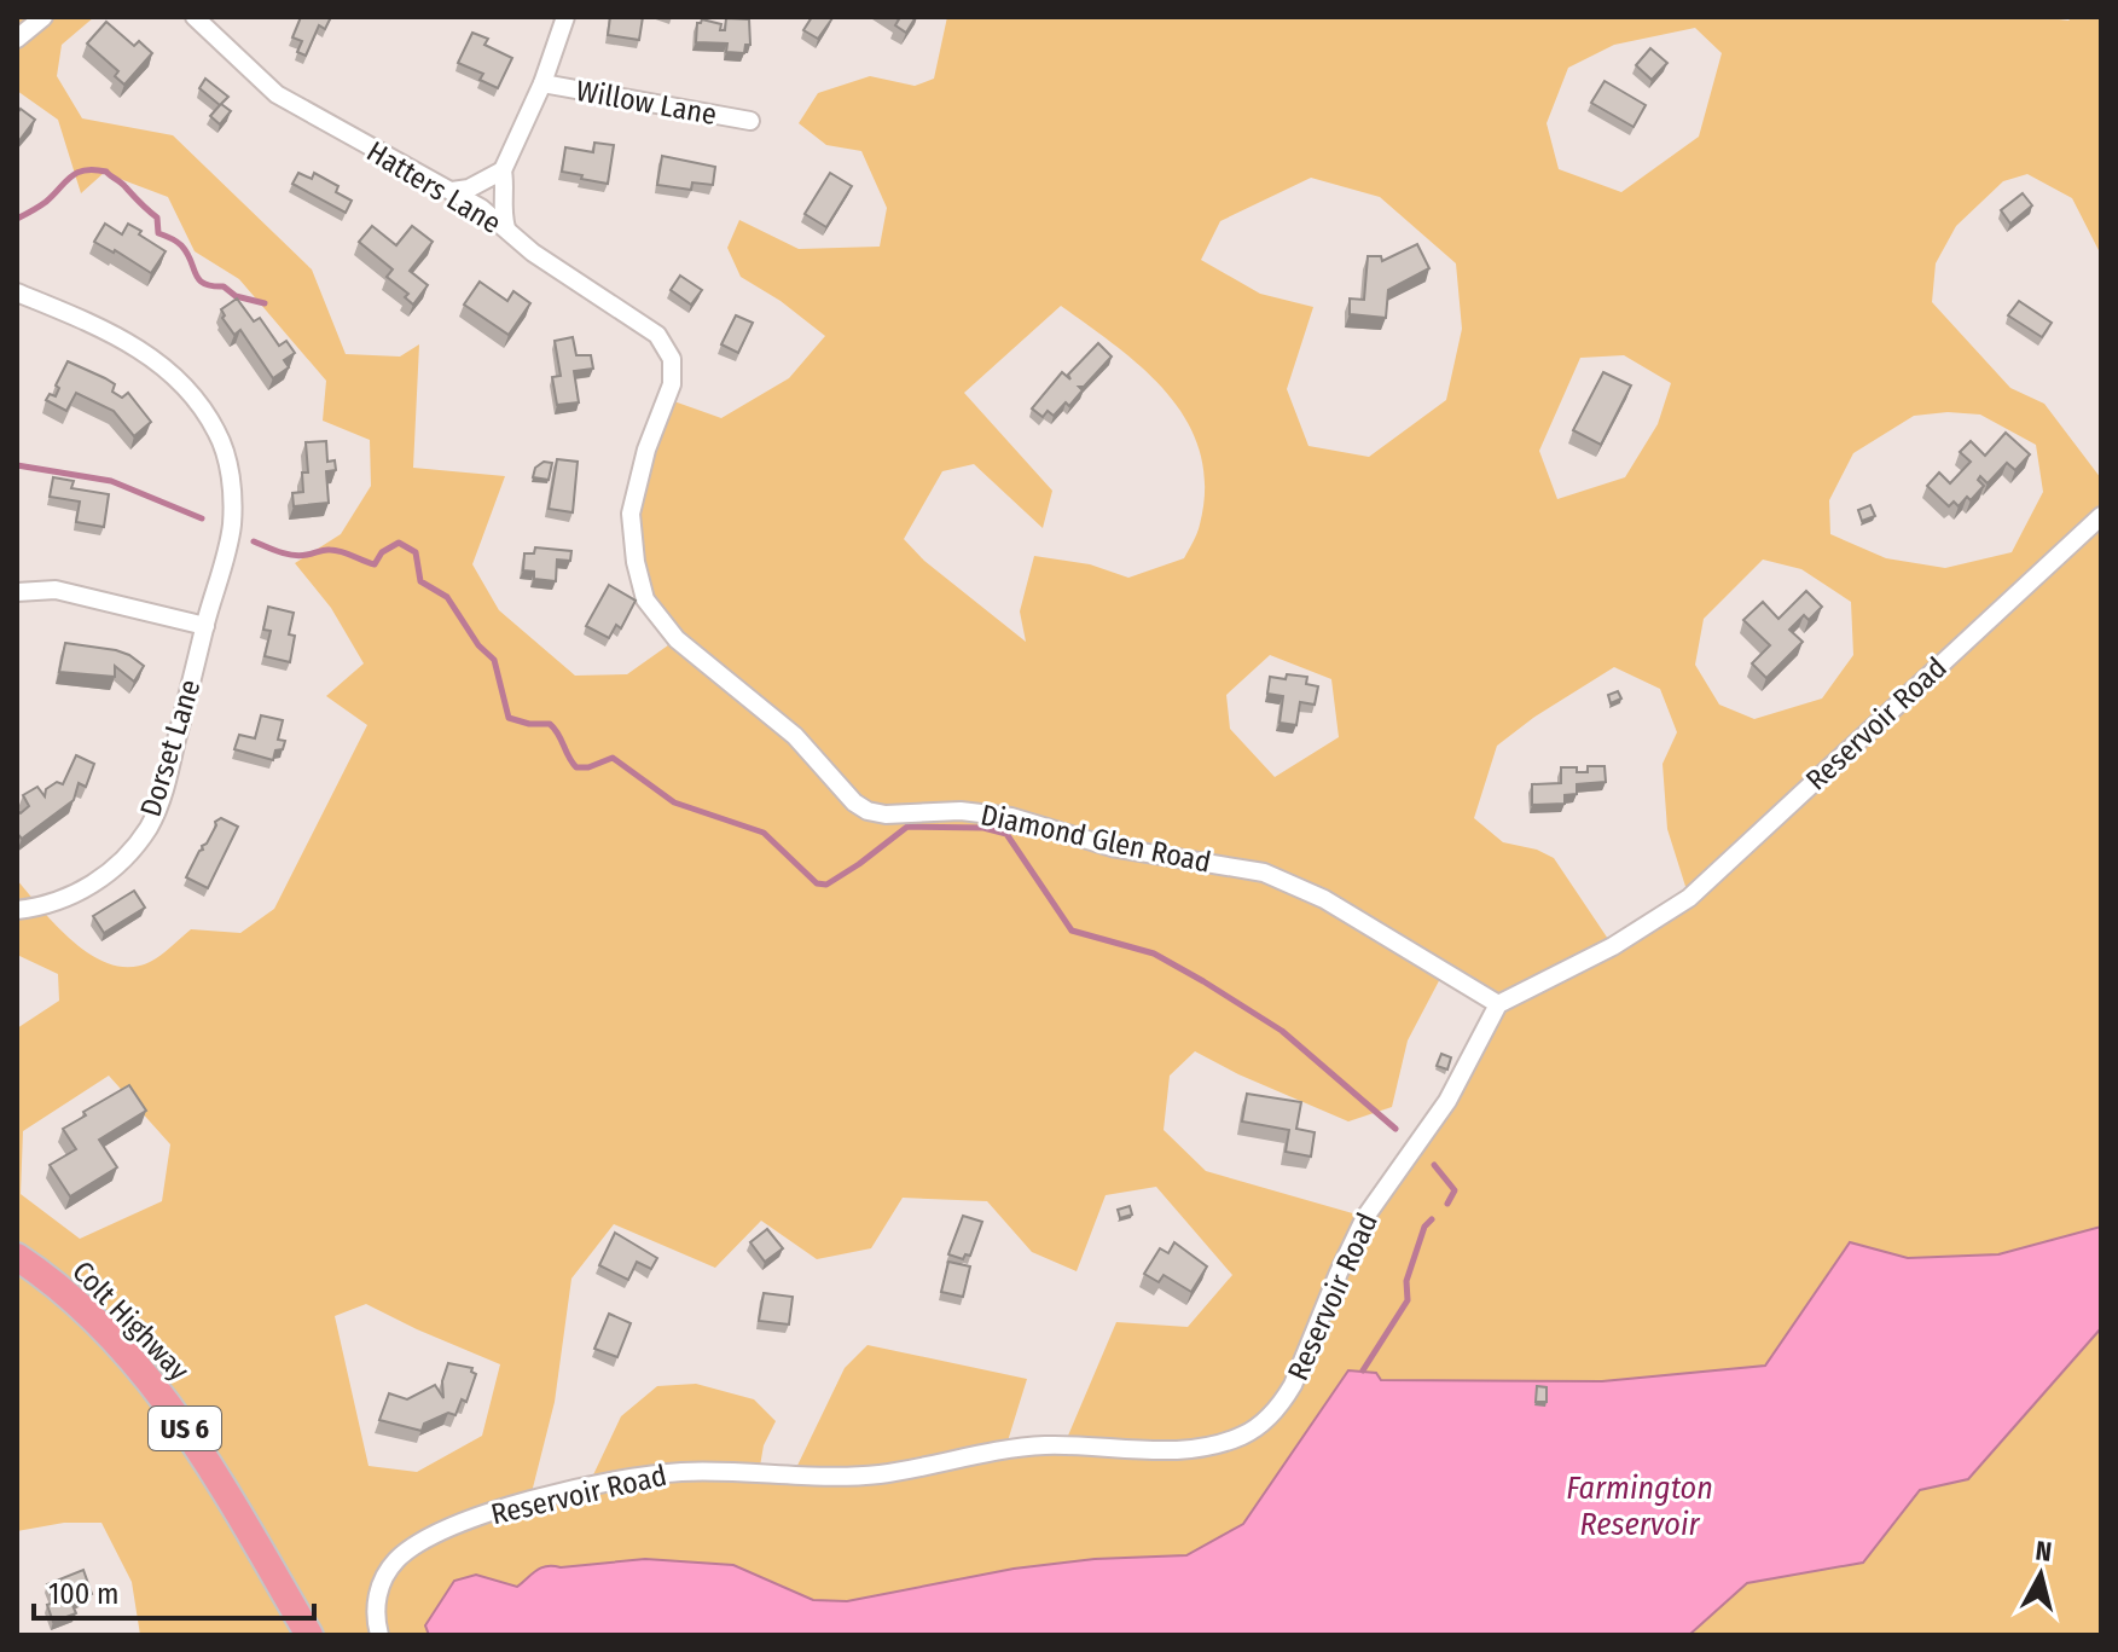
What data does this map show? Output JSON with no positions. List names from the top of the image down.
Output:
{
  "streets": {
    "highway": ["Colt Highway", "US 6"],
    "street": [
      "Willow Lane",
      "Hatters Lane",
      "Reservoir Road",
      "Dorset Lane",
      "Diamond Glen Road"
    ]
  },
  "crossings": [
    ["Hatters Lane", "Diamond Glen Road"],
    ["Reservoir Road", "Diamond Glen Road"]
  ],
  "water": ["Farmington Reservoir"],
  "scale_bar": "100 m",
  "north": "top"
}
